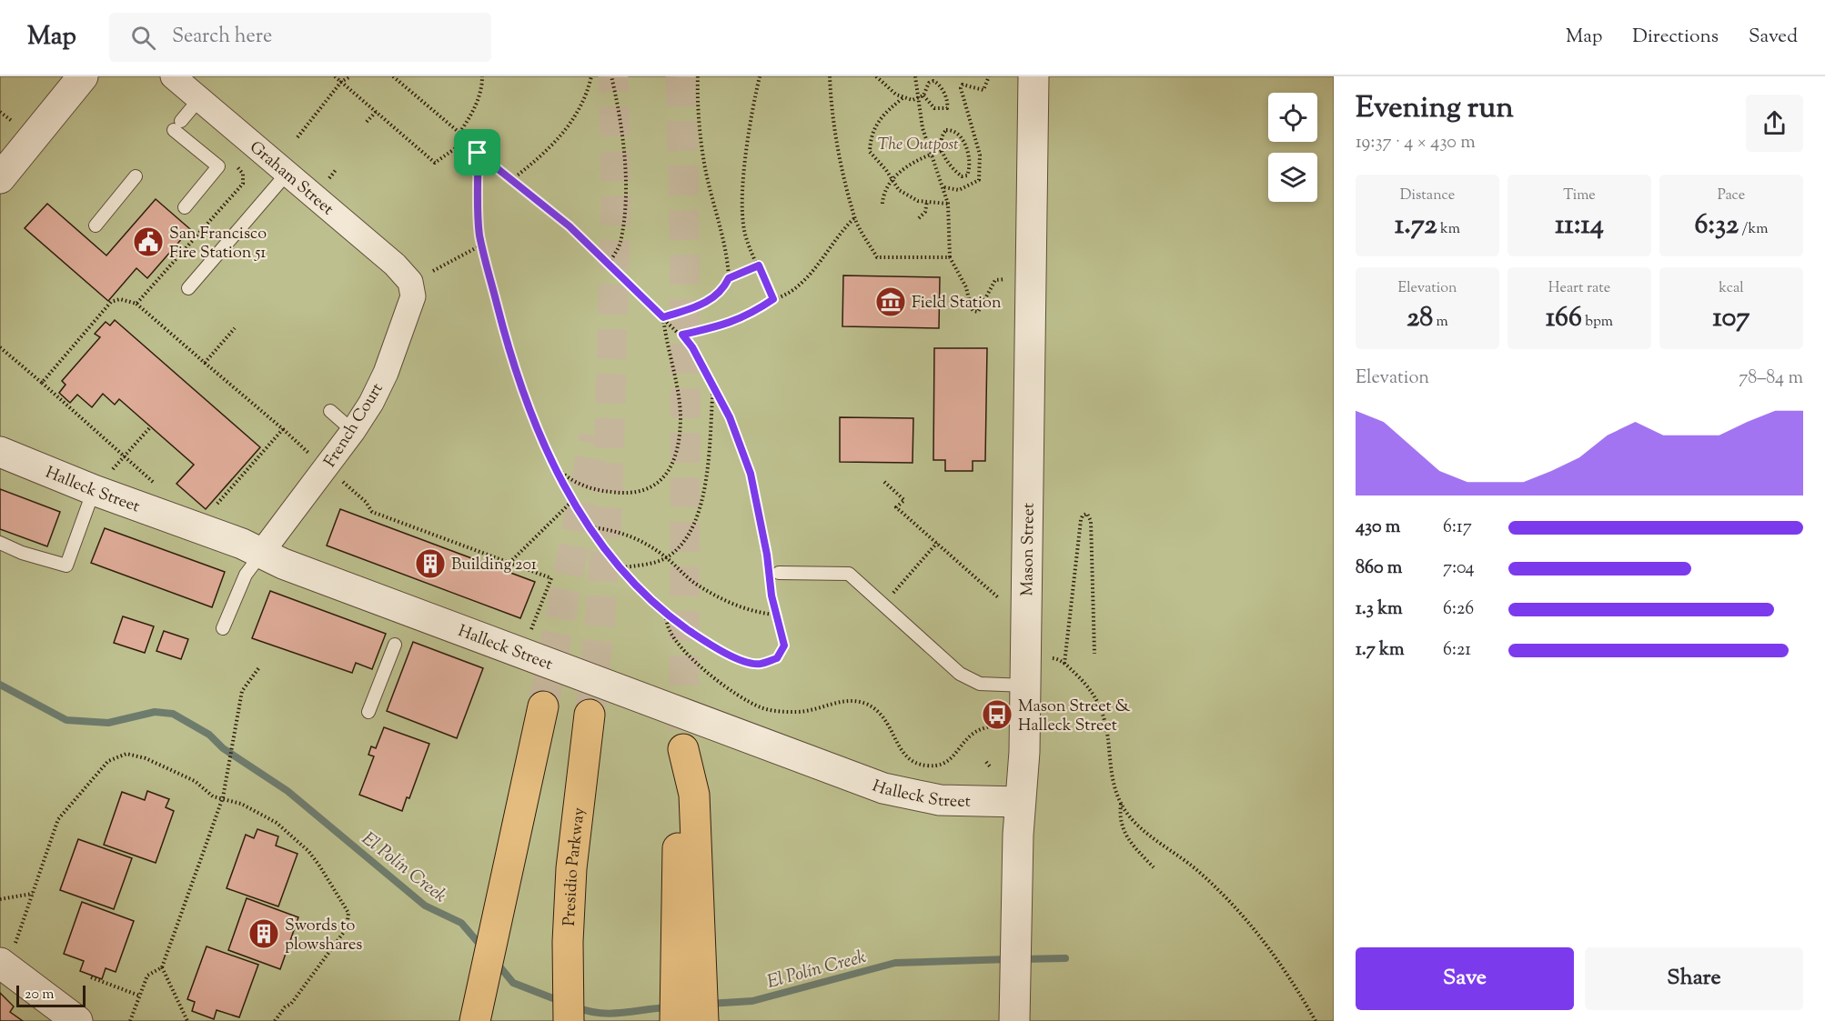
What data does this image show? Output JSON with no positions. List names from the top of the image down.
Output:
{
  "streets": {
    "highway": ["Presidio Parkway"],
    "street": [
      "Graham Street",
      "French Court",
      "Halleck Street",
      "Mason Street"
    ]
  },
  "crossings": [
    ["Graham Street", "French Court"],
    ["French Court", "Halleck Street"],
    ["Halleck Street", "Mason Street"]
  ],
  "water": ["El Polín Creek"],
  "parks": ["The Outpost"],
  "places": {
    "public building": ["San Francisco Fire Station 51"],
    "museum": ["Field Station"],
    "building": ["Building 201", "Swords to plowshares"],
    "bus stop": ["Mason Street & Halleck Street"]
  },
  "scale_bar": "20 m",
  "page": {
    "header": "Map",
    "search": "Search here",
    "nav": ["Map", "Directions", "Saved"],
    "heading": ["Evening run", "19:37 · 4 × 430 m"],
    "stats": [
      ["Distance", "1.72 km"],
      ["Time", "11:14"],
      ["Pace", "6:32 /km"],
      ["Elevation", "28 m"],
      ["Heart rate", "166 bpm"],
      ["kcal", "107"]
    ],
    "chart": ["Elevation", "78–84 m"],
    "list": [
      {
        "name": "430 m",
        "note": "6:17"
      },
      {
        "name": "860 m",
        "note": "7:04"
      },
      {
        "name": "1.3 km",
        "note": "6:26"
      },
      {
        "name": "1.7 km",
        "note": "6:21"
      }
    ],
    "buttons": ["Save", "Share"],
    "scale": "20 m"
  }
}
